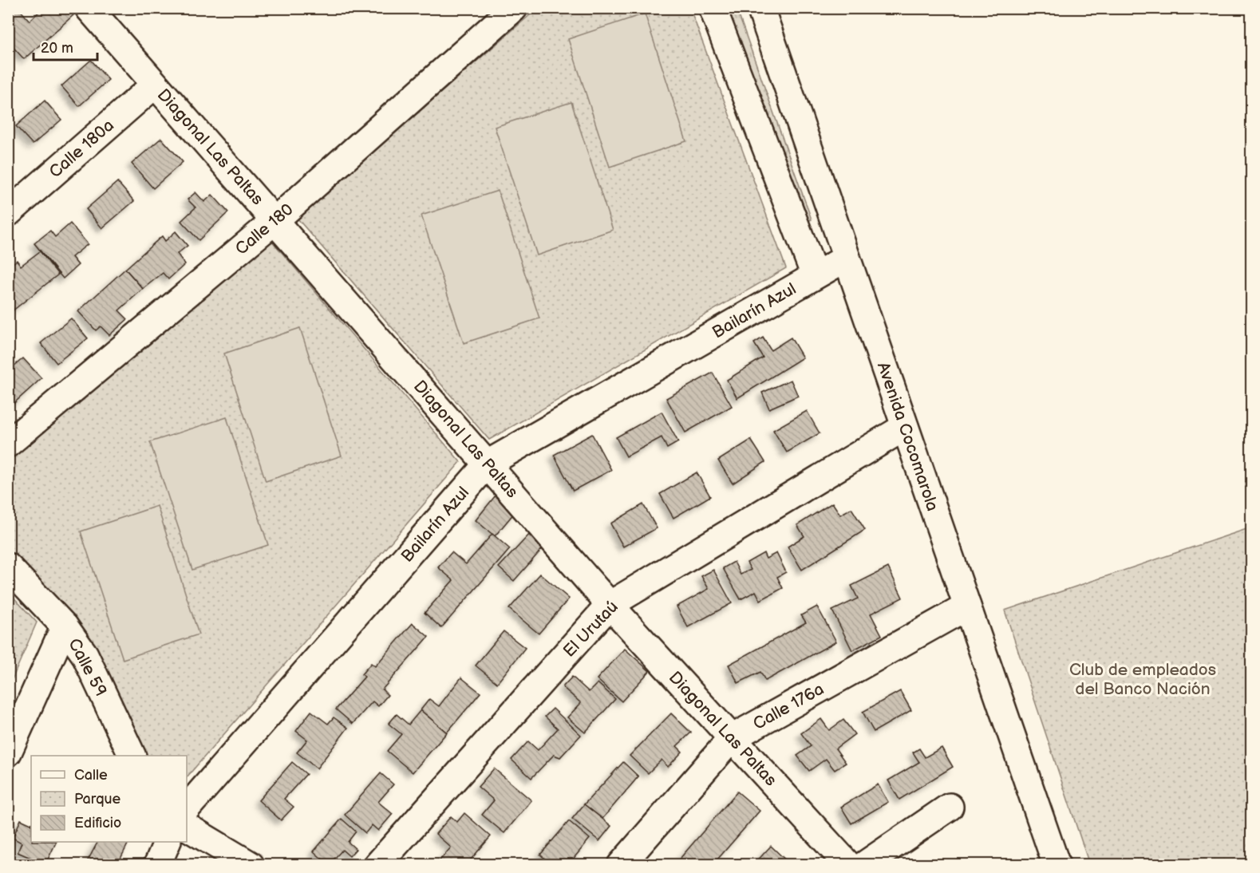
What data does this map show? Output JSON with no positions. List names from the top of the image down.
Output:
{
  "streets": {
    "street": [
      "Diagonal Las Paltas",
      "Calle 180a",
      "Calle 180",
      "Bailarín Azul",
      "Avenida Cocomarola",
      "El Urutaú",
      "Calle 59",
      "Calle 176a"
    ]
  },
  "crossings": [
    ["Diagonal Las Paltas", "Calle 180a"],
    ["Diagonal Las Paltas", "Calle 180"],
    ["Diagonal Las Paltas", "Bailarín Azul"],
    ["Diagonal Las Paltas", "El Urutaú"],
    ["Diagonal Las Paltas", "Calle 176a"],
    ["Bailarín Azul", "Avenida Cocomarola"],
    ["Avenida Cocomarola", "El Urutaú"],
    ["Avenida Cocomarola", "Calle 176a"]
  ],
  "parks": ["Club de empleados del Banco Nación"],
  "legend": ["Calle", "Parque", "Edificio"],
  "scale_bar": "20 m"
}
